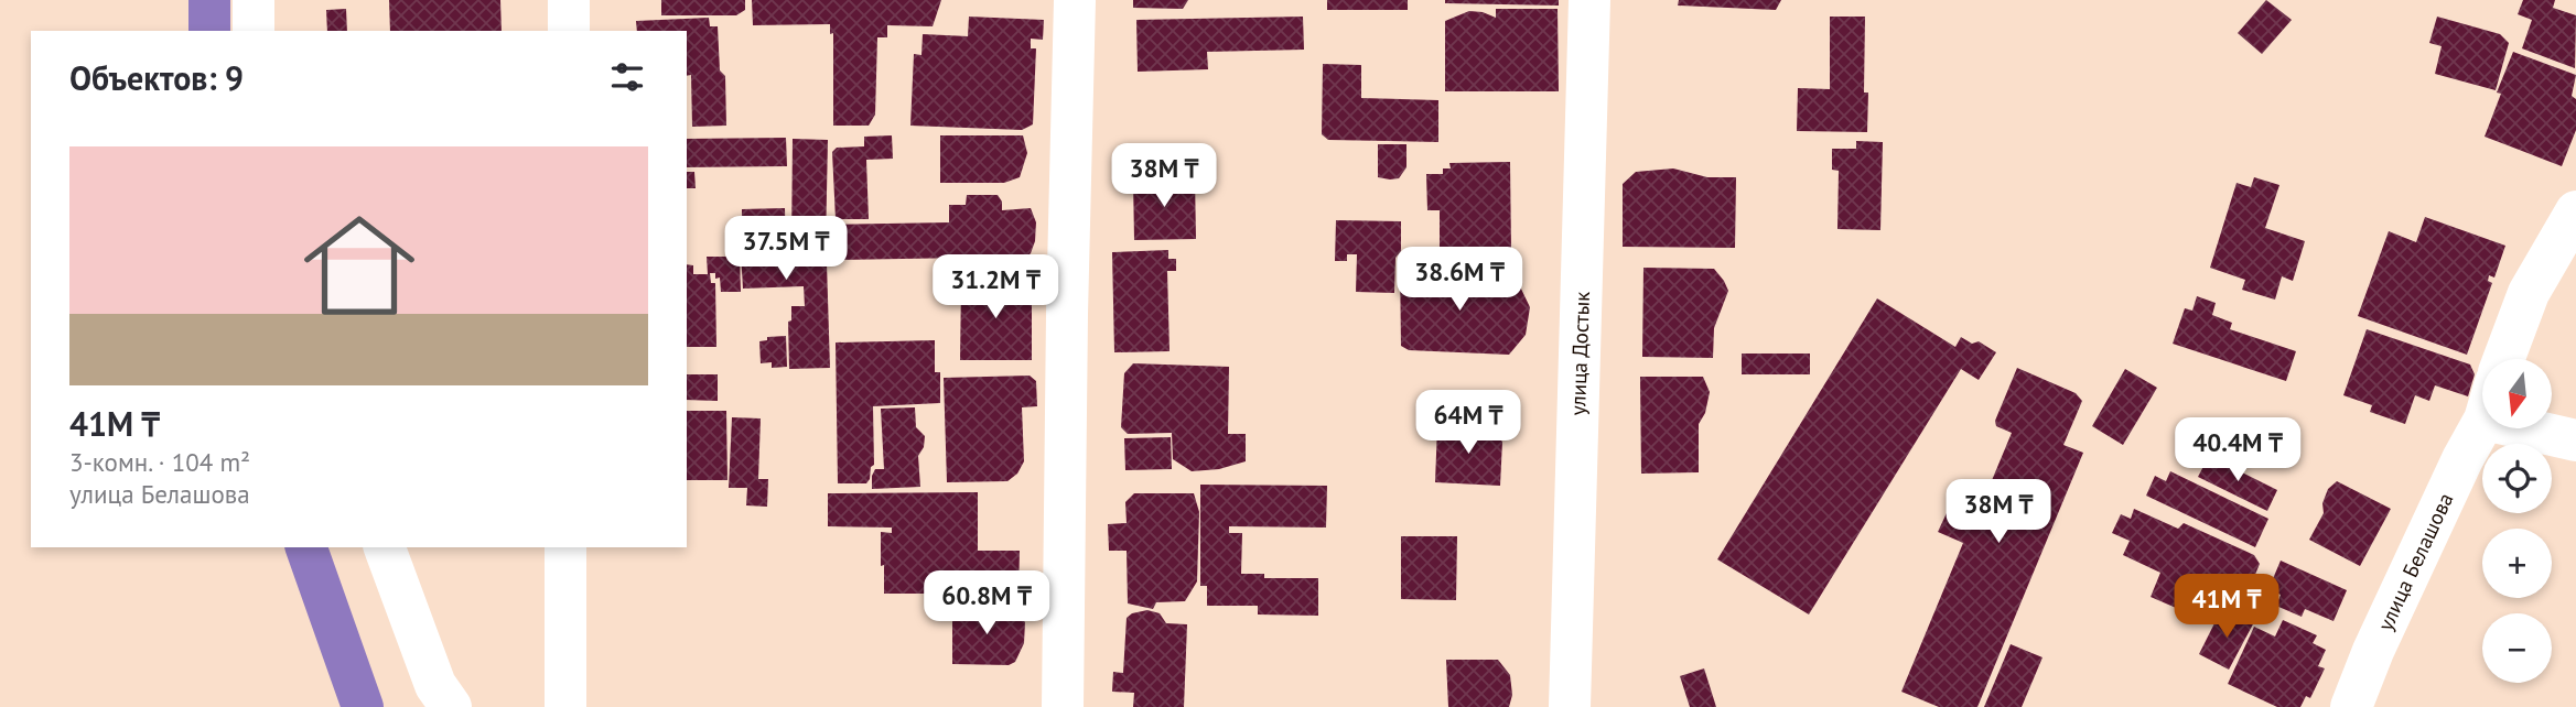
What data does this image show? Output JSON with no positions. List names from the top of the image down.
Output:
{
  "streets": {
    "street": ["улица Достык", "улица Белашова"]
  },
  "north": "bottom",
  "page": {
    "heading": "Объектов: 9",
    "list": [
      {
        "name": "41M ₸",
        "note": "3-комн. · 104 m² · улица Белашова"
      }
    ],
    "price": [
      "38M ₸",
      "37.5M ₸",
      "38.6M ₸",
      "31.2M ₸",
      "64M ₸",
      "40.4M ₸",
      "38M ₸",
      "60.8M ₸",
      "41M ₸"
    ],
    "map_buttons": ["+", "−"]
  }
}
